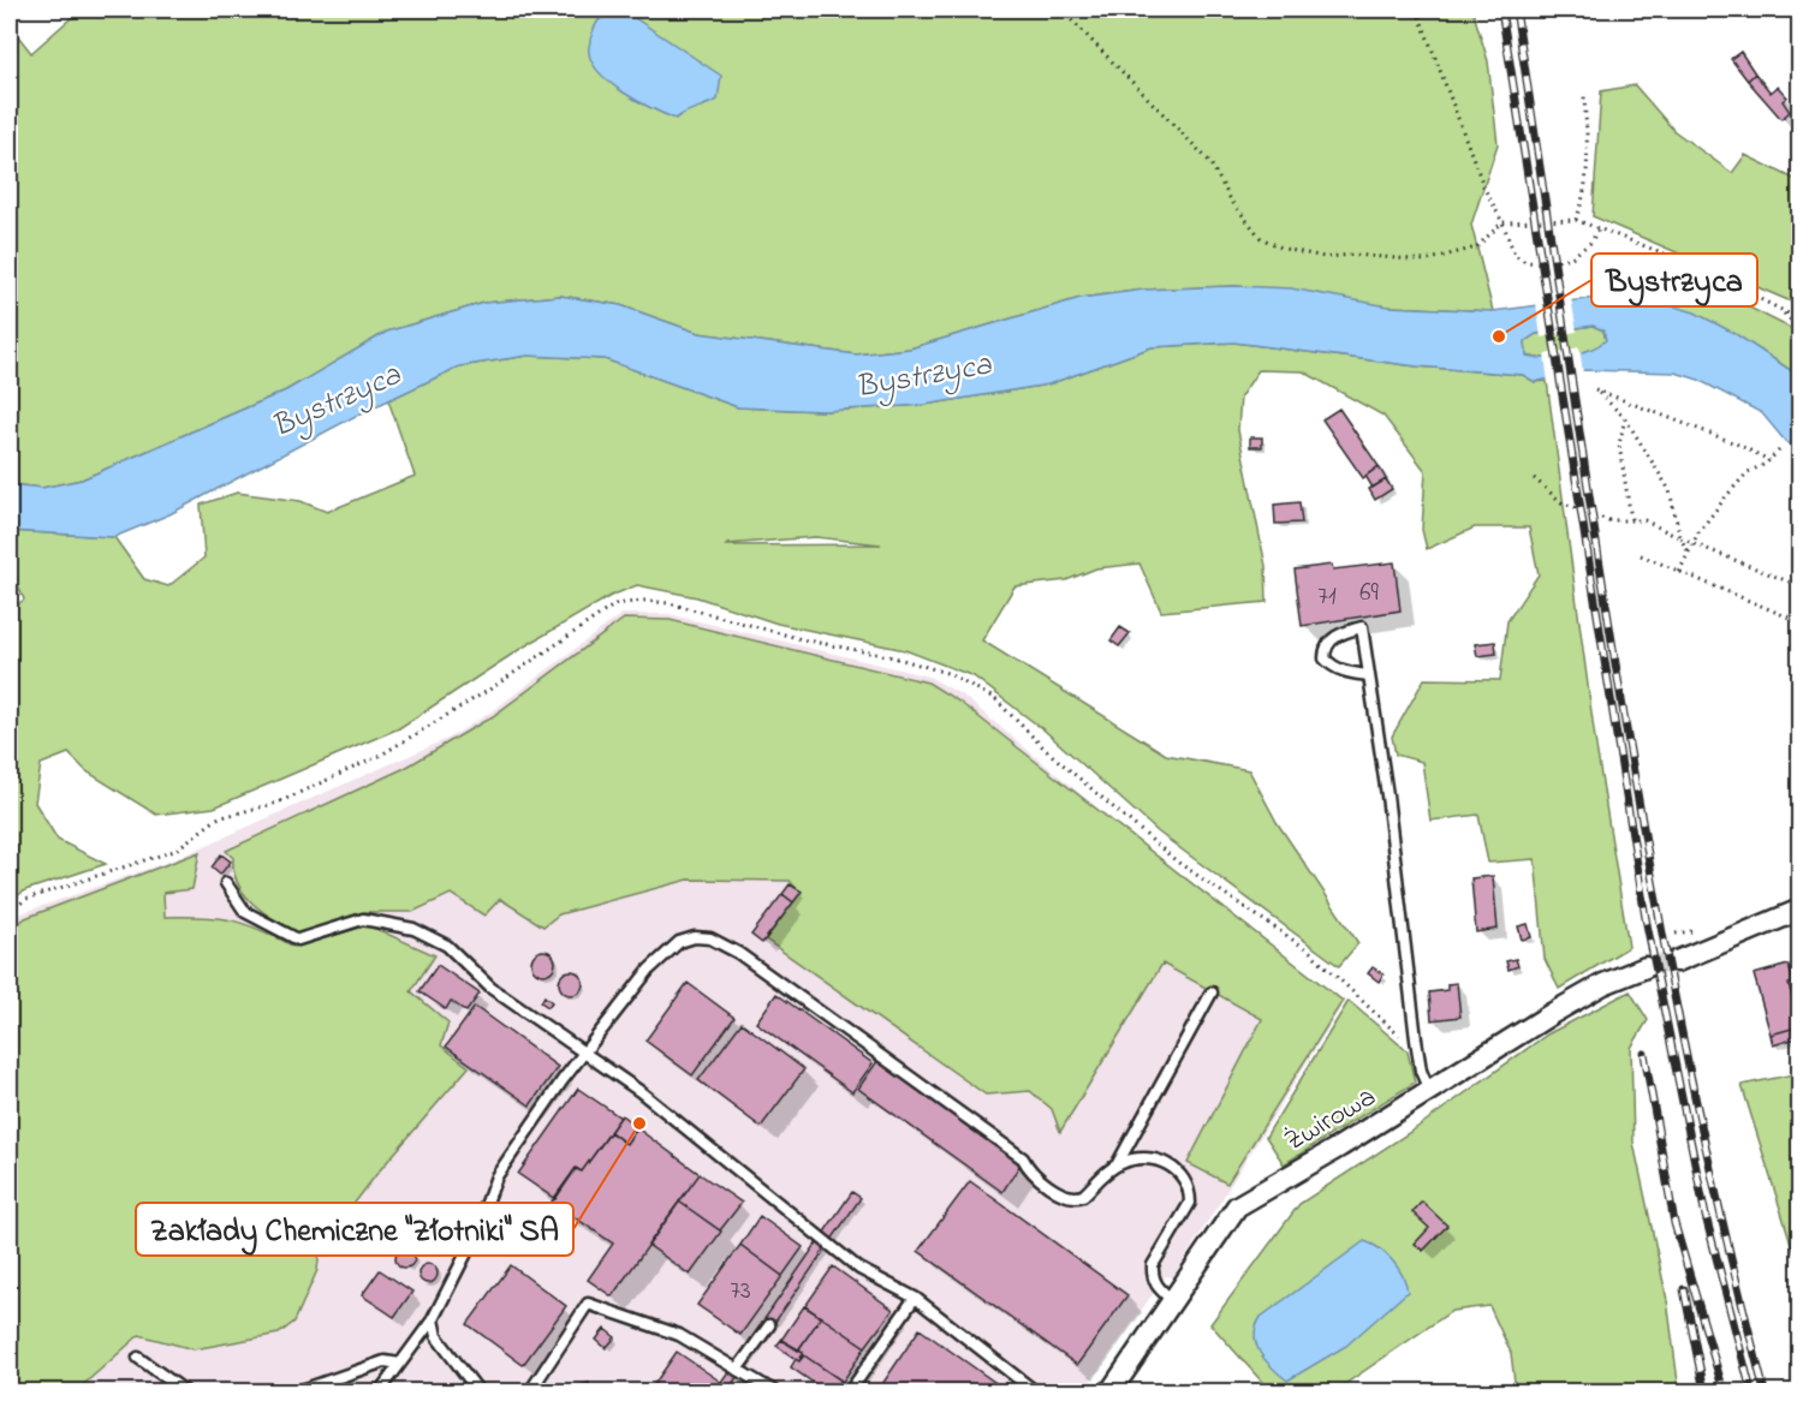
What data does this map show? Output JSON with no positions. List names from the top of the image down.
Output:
{
  "streets": {
    "street": ["Żwirowa"]
  },
  "water": ["Bystrzyca"],
  "places": ["Bystrzyca", "Zakłady Chemiczne \"Złotniki\" SA"],
  "house_numbers": ["69", "71", "73"]
}
